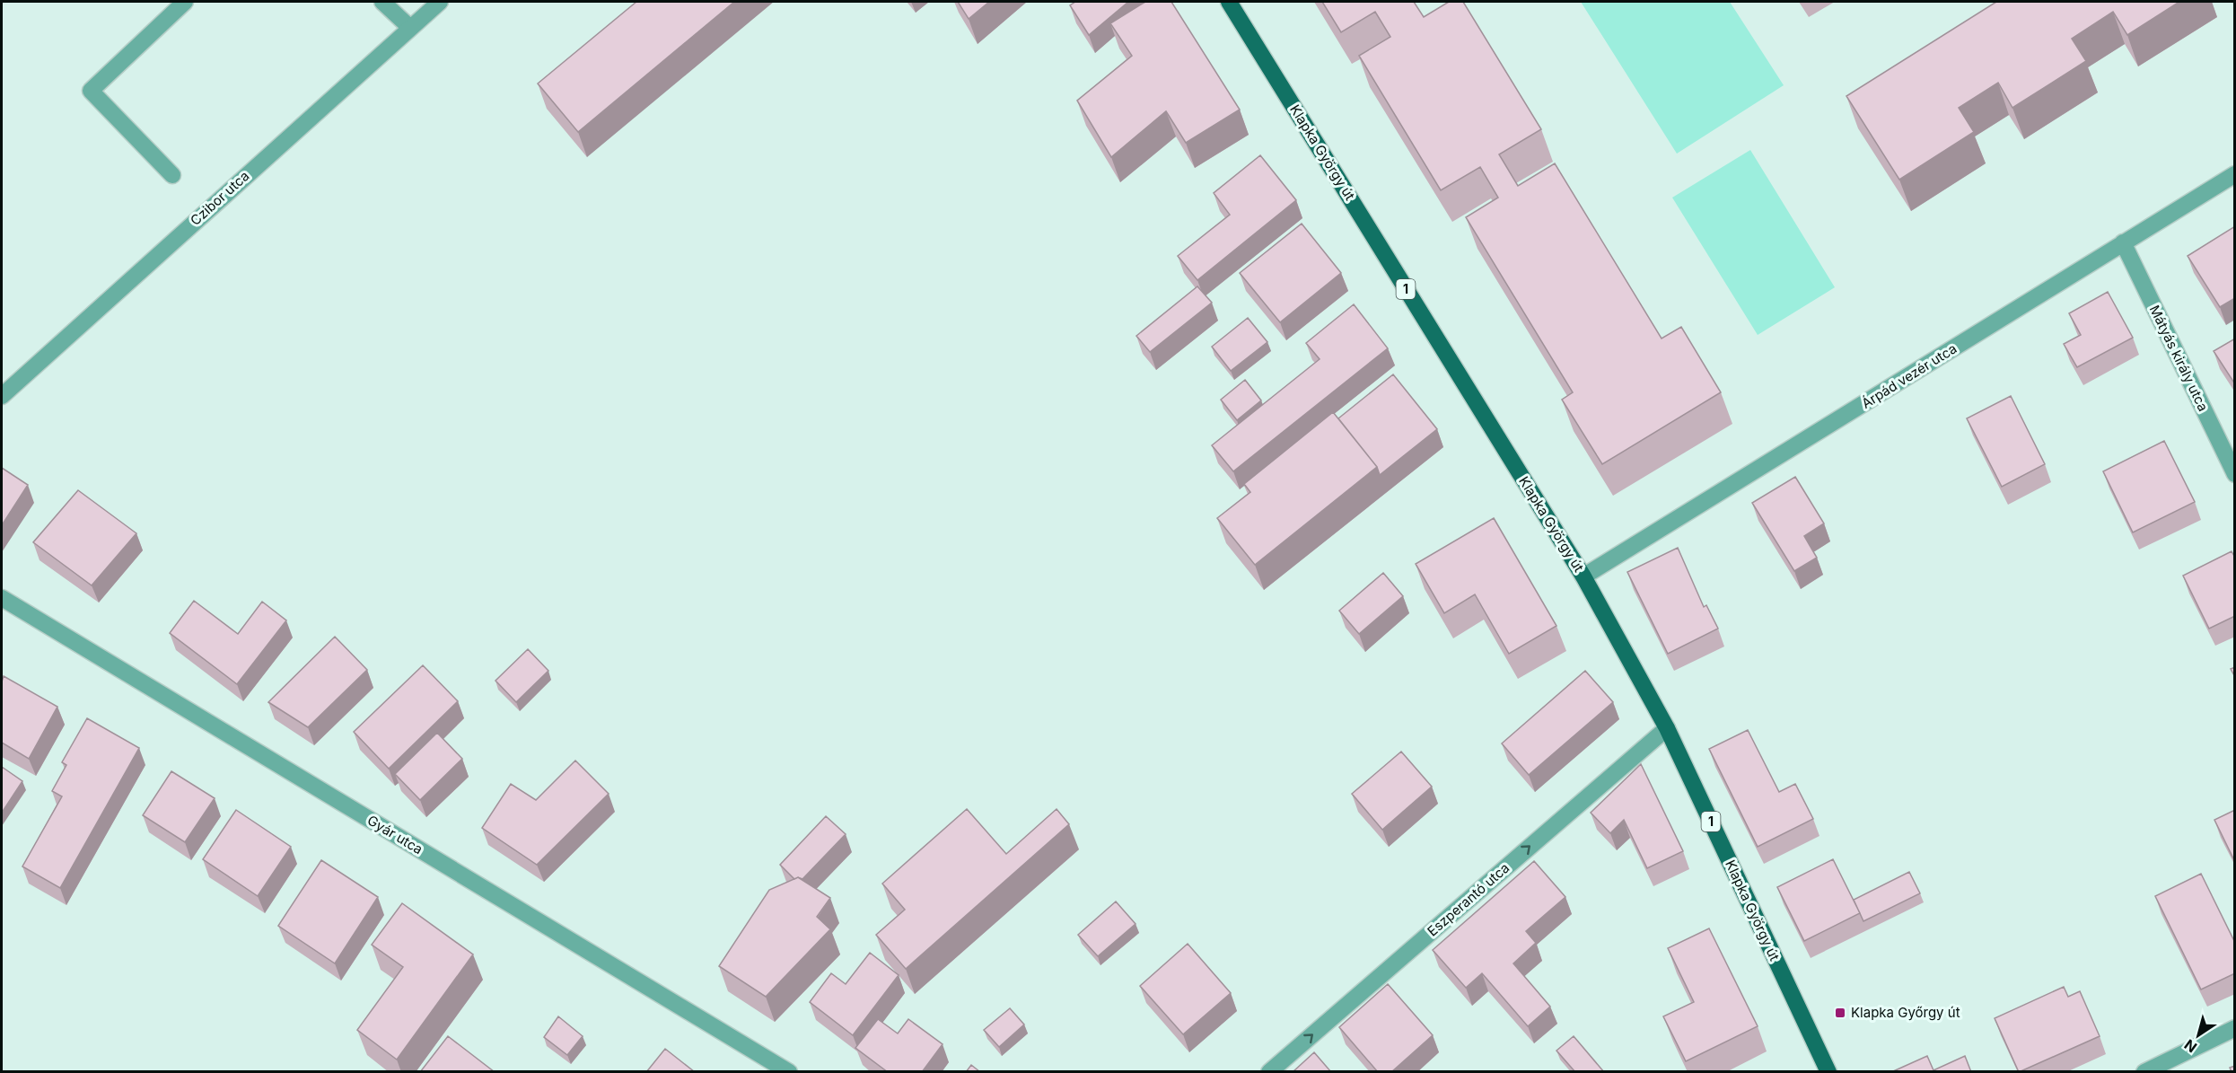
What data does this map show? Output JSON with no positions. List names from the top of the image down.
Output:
{
  "streets": {
    "main road": ["Klapka György út", "1"],
    "street": [
      "Czibor utca",
      "Mátyás király utca",
      "Árpád vezér utca",
      "Gyár utca",
      "Eszperantó utca"
    ]
  },
  "crossings": [
    ["Klapka György út", "Árpád vezér utca"],
    ["Klapka György út", "Eszperantó utca"],
    ["Mátyás király utca", "Árpád vezér utca"]
  ],
  "one_way": ["Eszperantó utca"],
  "places": {
    "transit": ["Klapka Győrgy út"]
  },
  "north": "bottom left"
}
